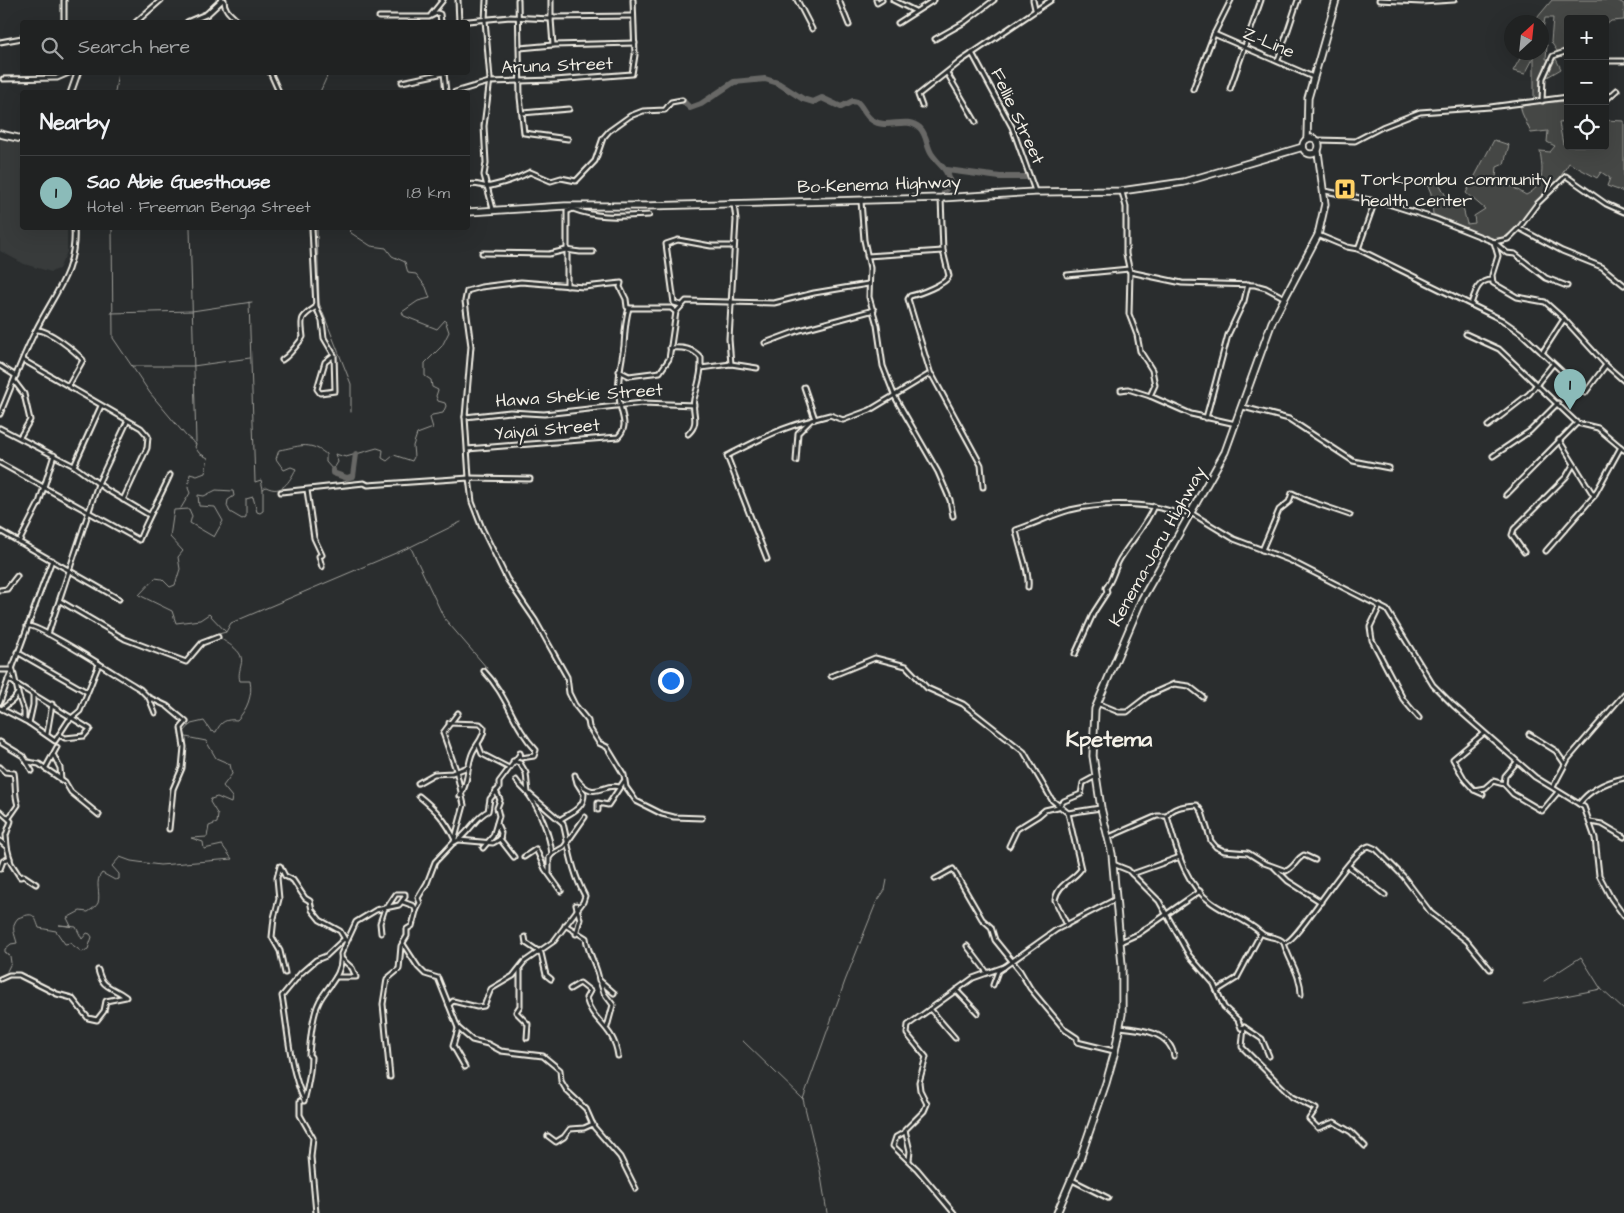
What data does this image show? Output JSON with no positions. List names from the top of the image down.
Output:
{
  "streets": {
    "highway": ["Bo-Kenema Highway", "Kenema-Joru Highway"],
    "street": [
      "Z-Line",
      "Aruna Street",
      "Fellie Street",
      "Hawa Shekie Street",
      "Yaiyai Street"
    ]
  },
  "crossings": [
    ["Fellie Street", "Bo-Kenema Highway"],
    ["Hawa Shekie Street", "Yaiyai Street"]
  ],
  "districts": ["Kpetema"],
  "places": {
    "hospital": ["Torkpombu community health center"]
  },
  "north": "top right",
  "page": {
    "map_buttons": ["+", "−"],
    "search": "Search here",
    "heading": "Nearby",
    "list": [
      {
        "mark": "1",
        "name": "Sao Abie Guesthouse",
        "note": "Hotel · Freeman Benga Street",
        "value": "1.8 km"
      }
    ],
    "pins": "1"
  }
}
